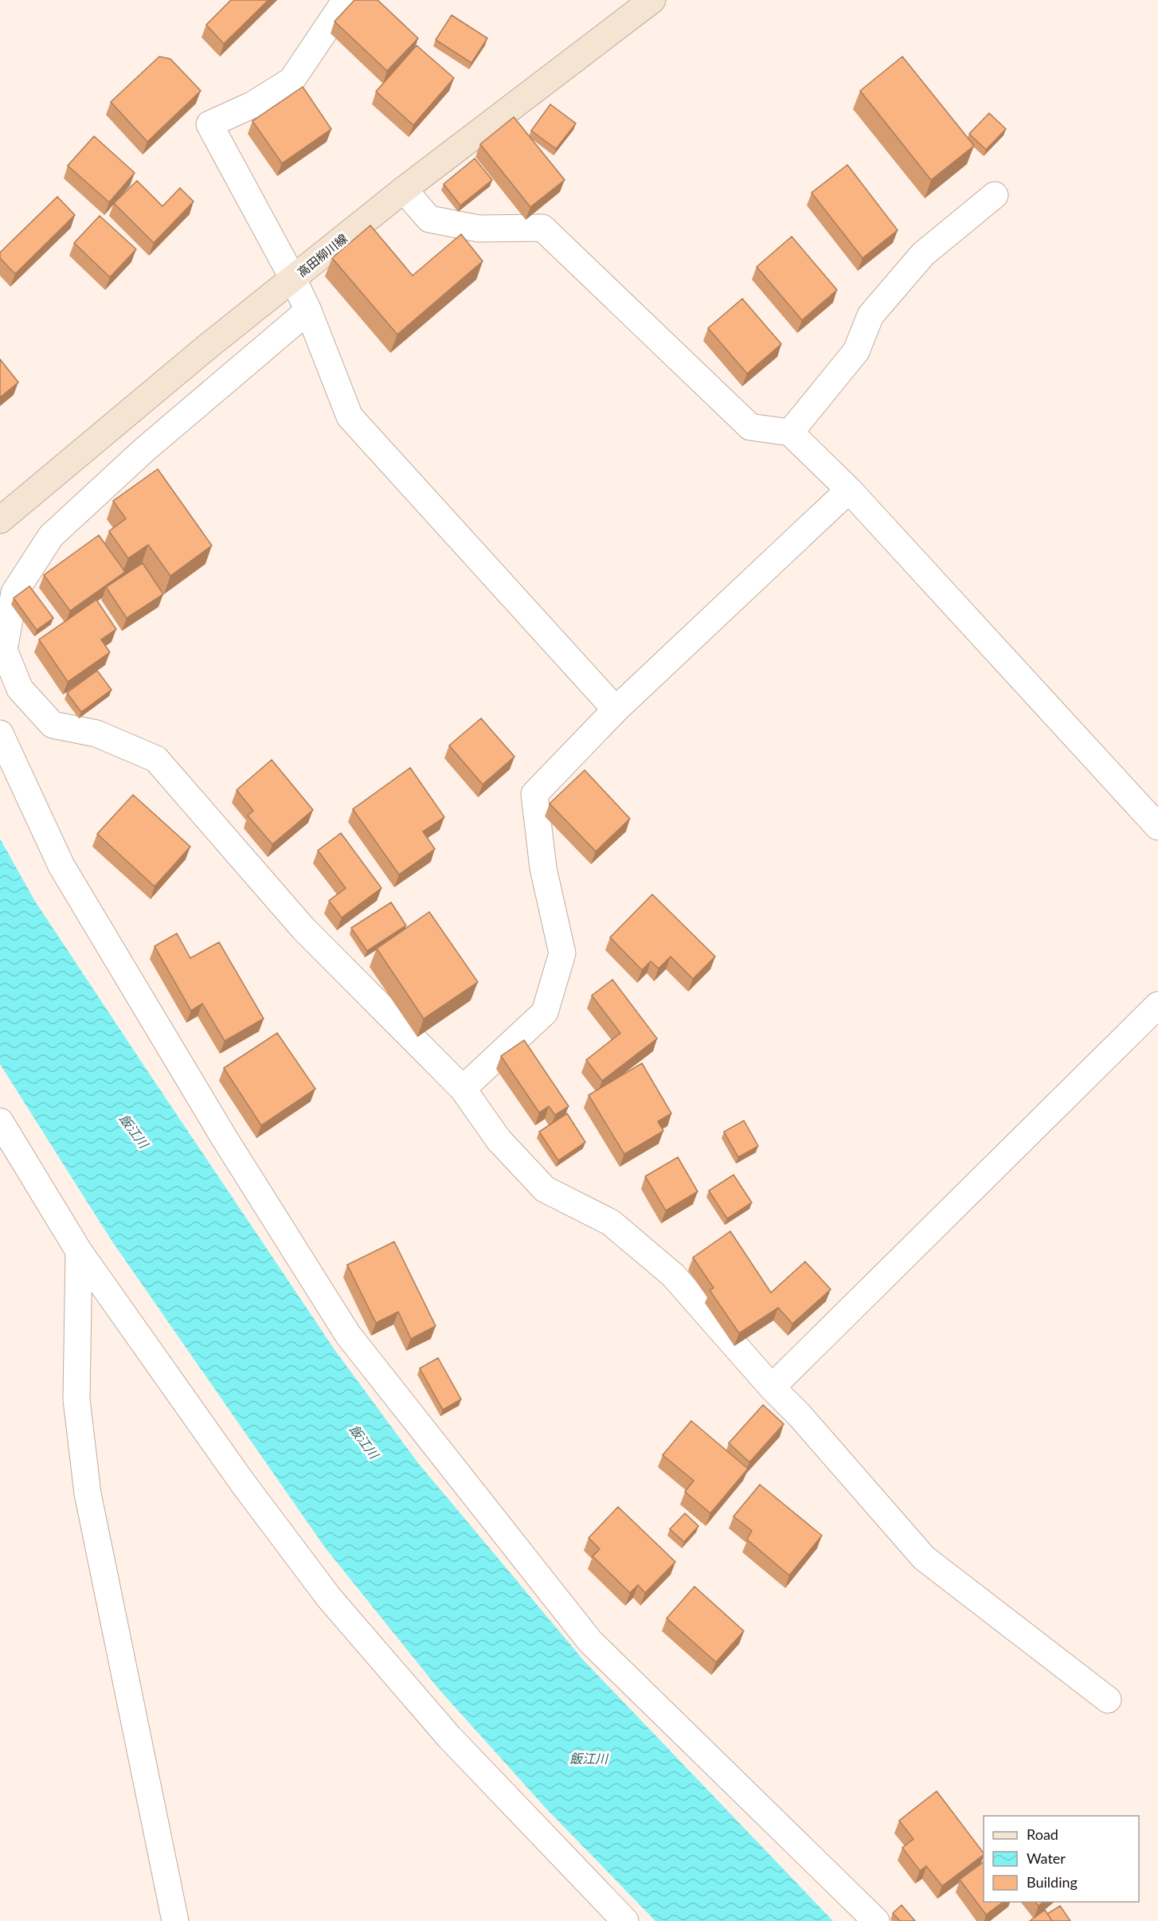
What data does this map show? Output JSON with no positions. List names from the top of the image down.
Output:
{
  "streets": {
    "main road": ["高田柳川線"]
  },
  "water": ["飯江川"],
  "legend": ["Road", "Water", "Building"]
}
